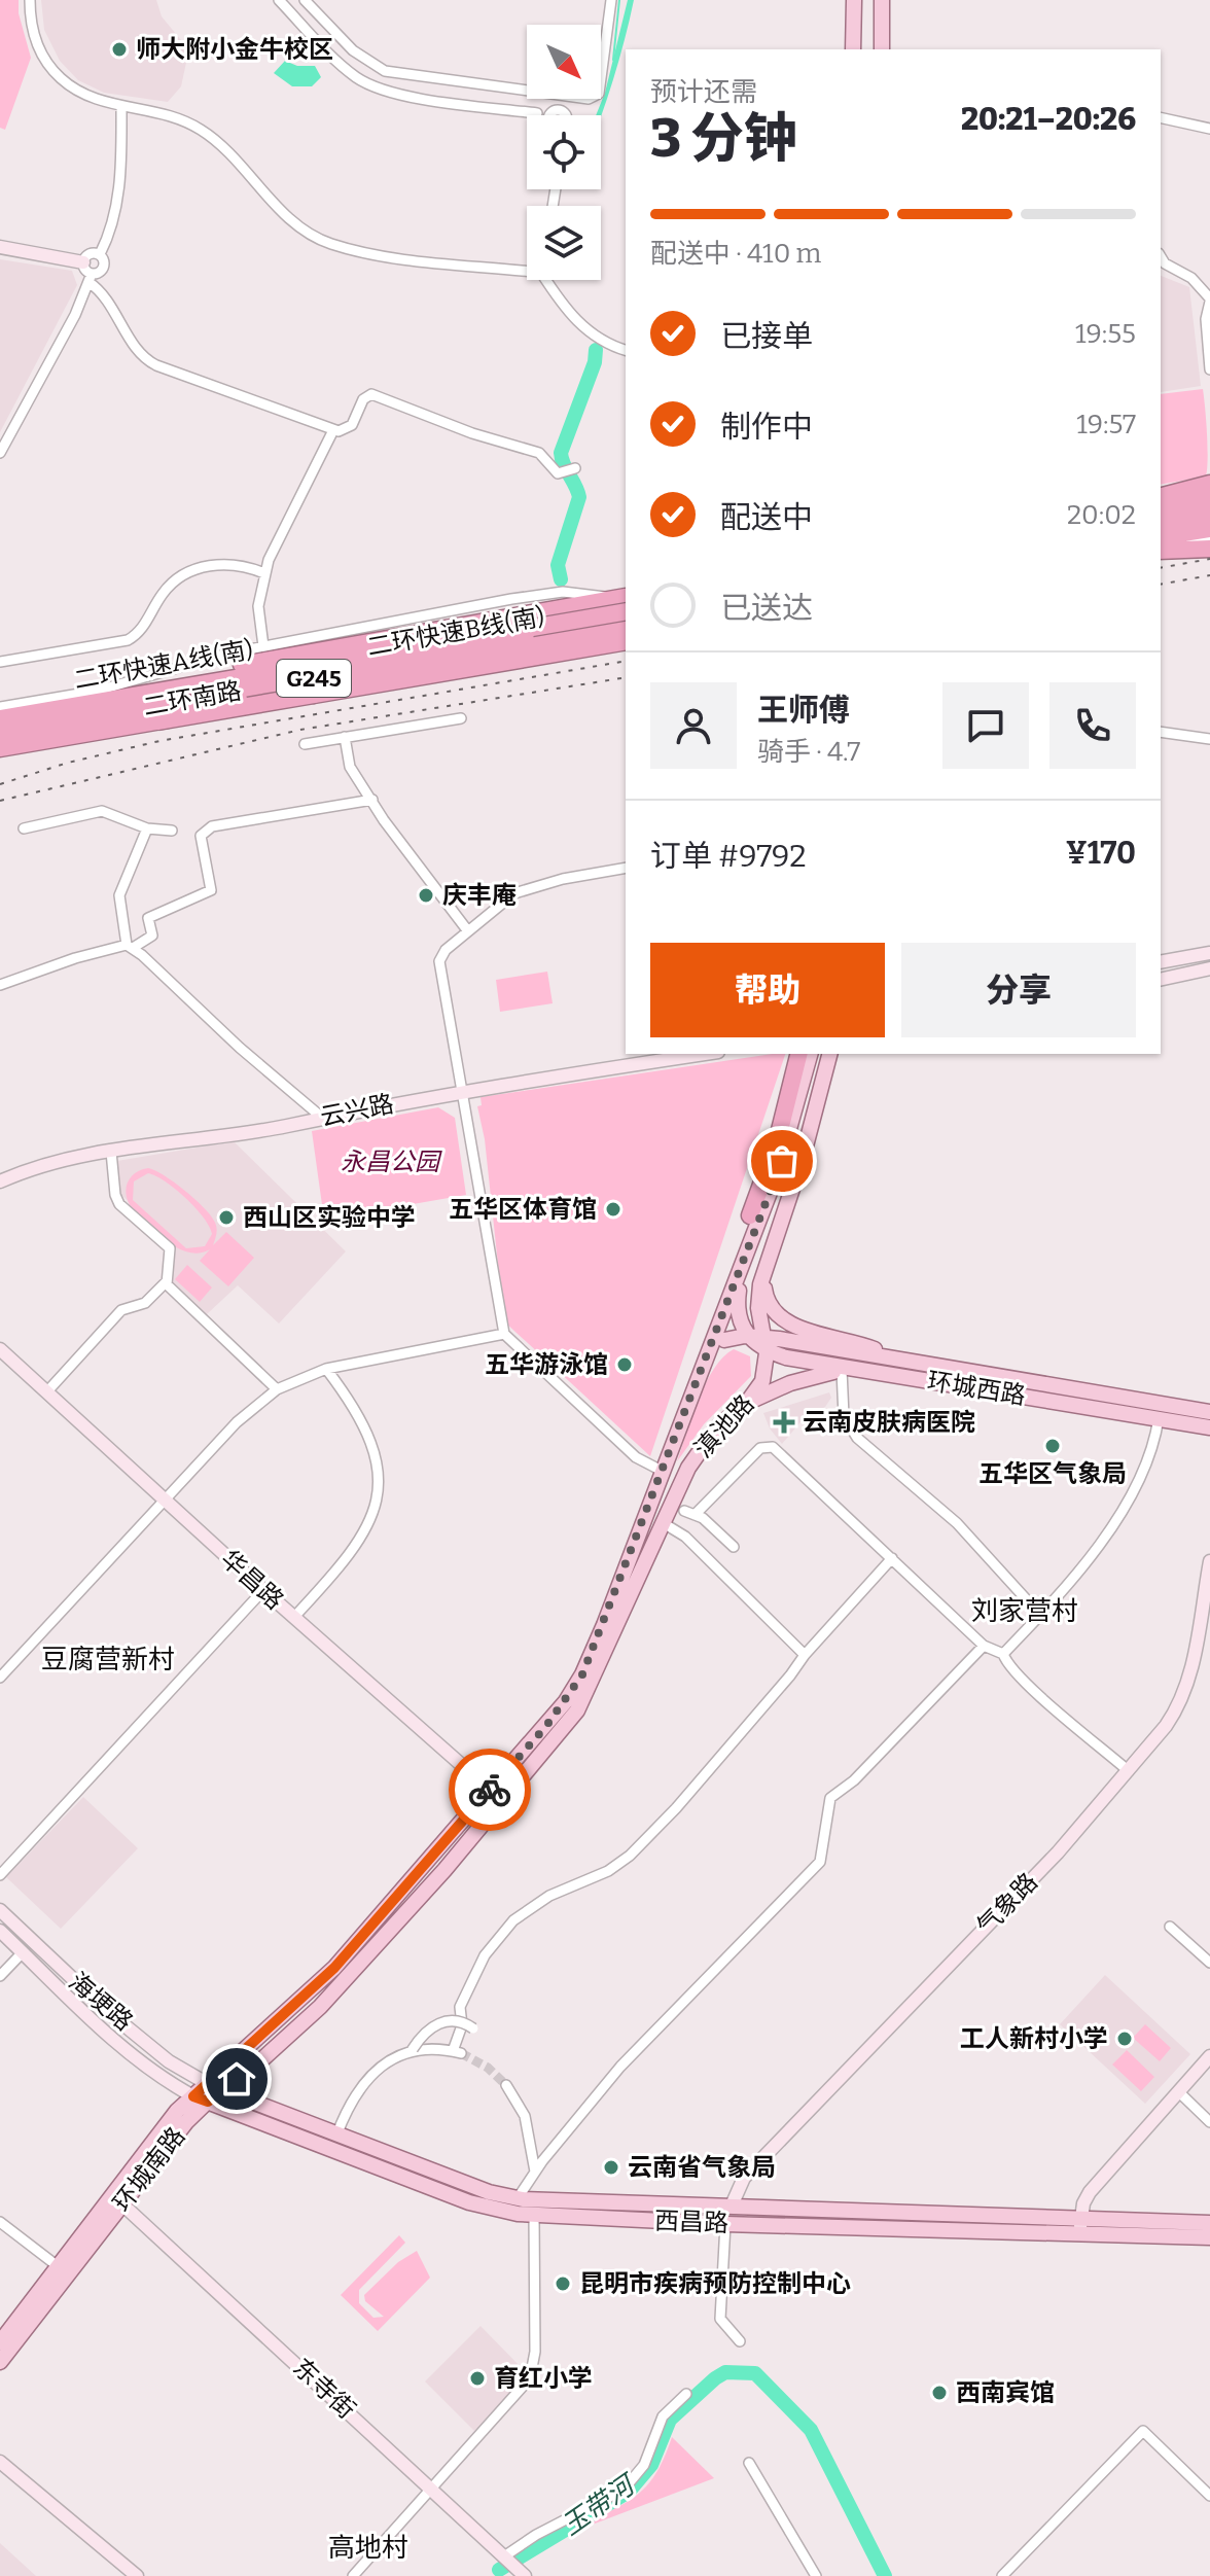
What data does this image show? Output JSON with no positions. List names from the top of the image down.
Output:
{
  "streets": {
    "highway": ["二环快速B线(南)", "二环快速A线(南)"],
    "main road": [
      "G245",
      "二环南路",
      "环城西路",
      "滇池路",
      "环城南路",
      "西昌路"
    ],
    "street": [
      "云兴路",
      "华昌路",
      "气象路",
      "海埂路",
      "东寺街"
    ]
  },
  "crossings": [
    ["二环快速B线(南)", "二环南路"],
    ["二环快速A线(南)", "二环南路"],
    ["环城西路", "滇池路"],
    ["滇池路", "环城南路"],
    ["华昌路", "环城南路"],
    ["气象路", "西昌路"],
    ["海埂路", "环城南路"],
    ["海埂路", "西昌路"],
    ["环城南路", "西昌路"],
    ["环城南路", "东寺街"]
  ],
  "districts": ["刘家营村", "豆腐营新村", "高地村"],
  "water": ["玉带河"],
  "parks": ["永昌公园"],
  "places": {
    "other": [
      "师大附小金牛校区",
      "庆丰庵",
      "五华区体育馆",
      "西山区实验中学",
      "五华游泳馆",
      "五华区气象局",
      "工人新村小学",
      "云南省气象局",
      "昆明市疾病预防控制中心",
      "育红小学",
      "西南宾馆"
    ],
    "health": ["云南皮肤病医院"]
  },
  "north": "bottom right",
  "page": {
    "heading": ["3 分钟", "预计还需", "20:21–20:26"],
    "panel": [
      "王师傅",
      "骑手 · 4.7",
      "订单 #9792",
      "¥170"
    ],
    "bar": "配送中 · 410 m",
    "list": [
      ["已接单", "19:55"],
      ["制作中", "19:57"],
      ["配送中", "20:02"],
      "已送达"
    ],
    "buttons": ["帮助", "分享"]
  }
}
